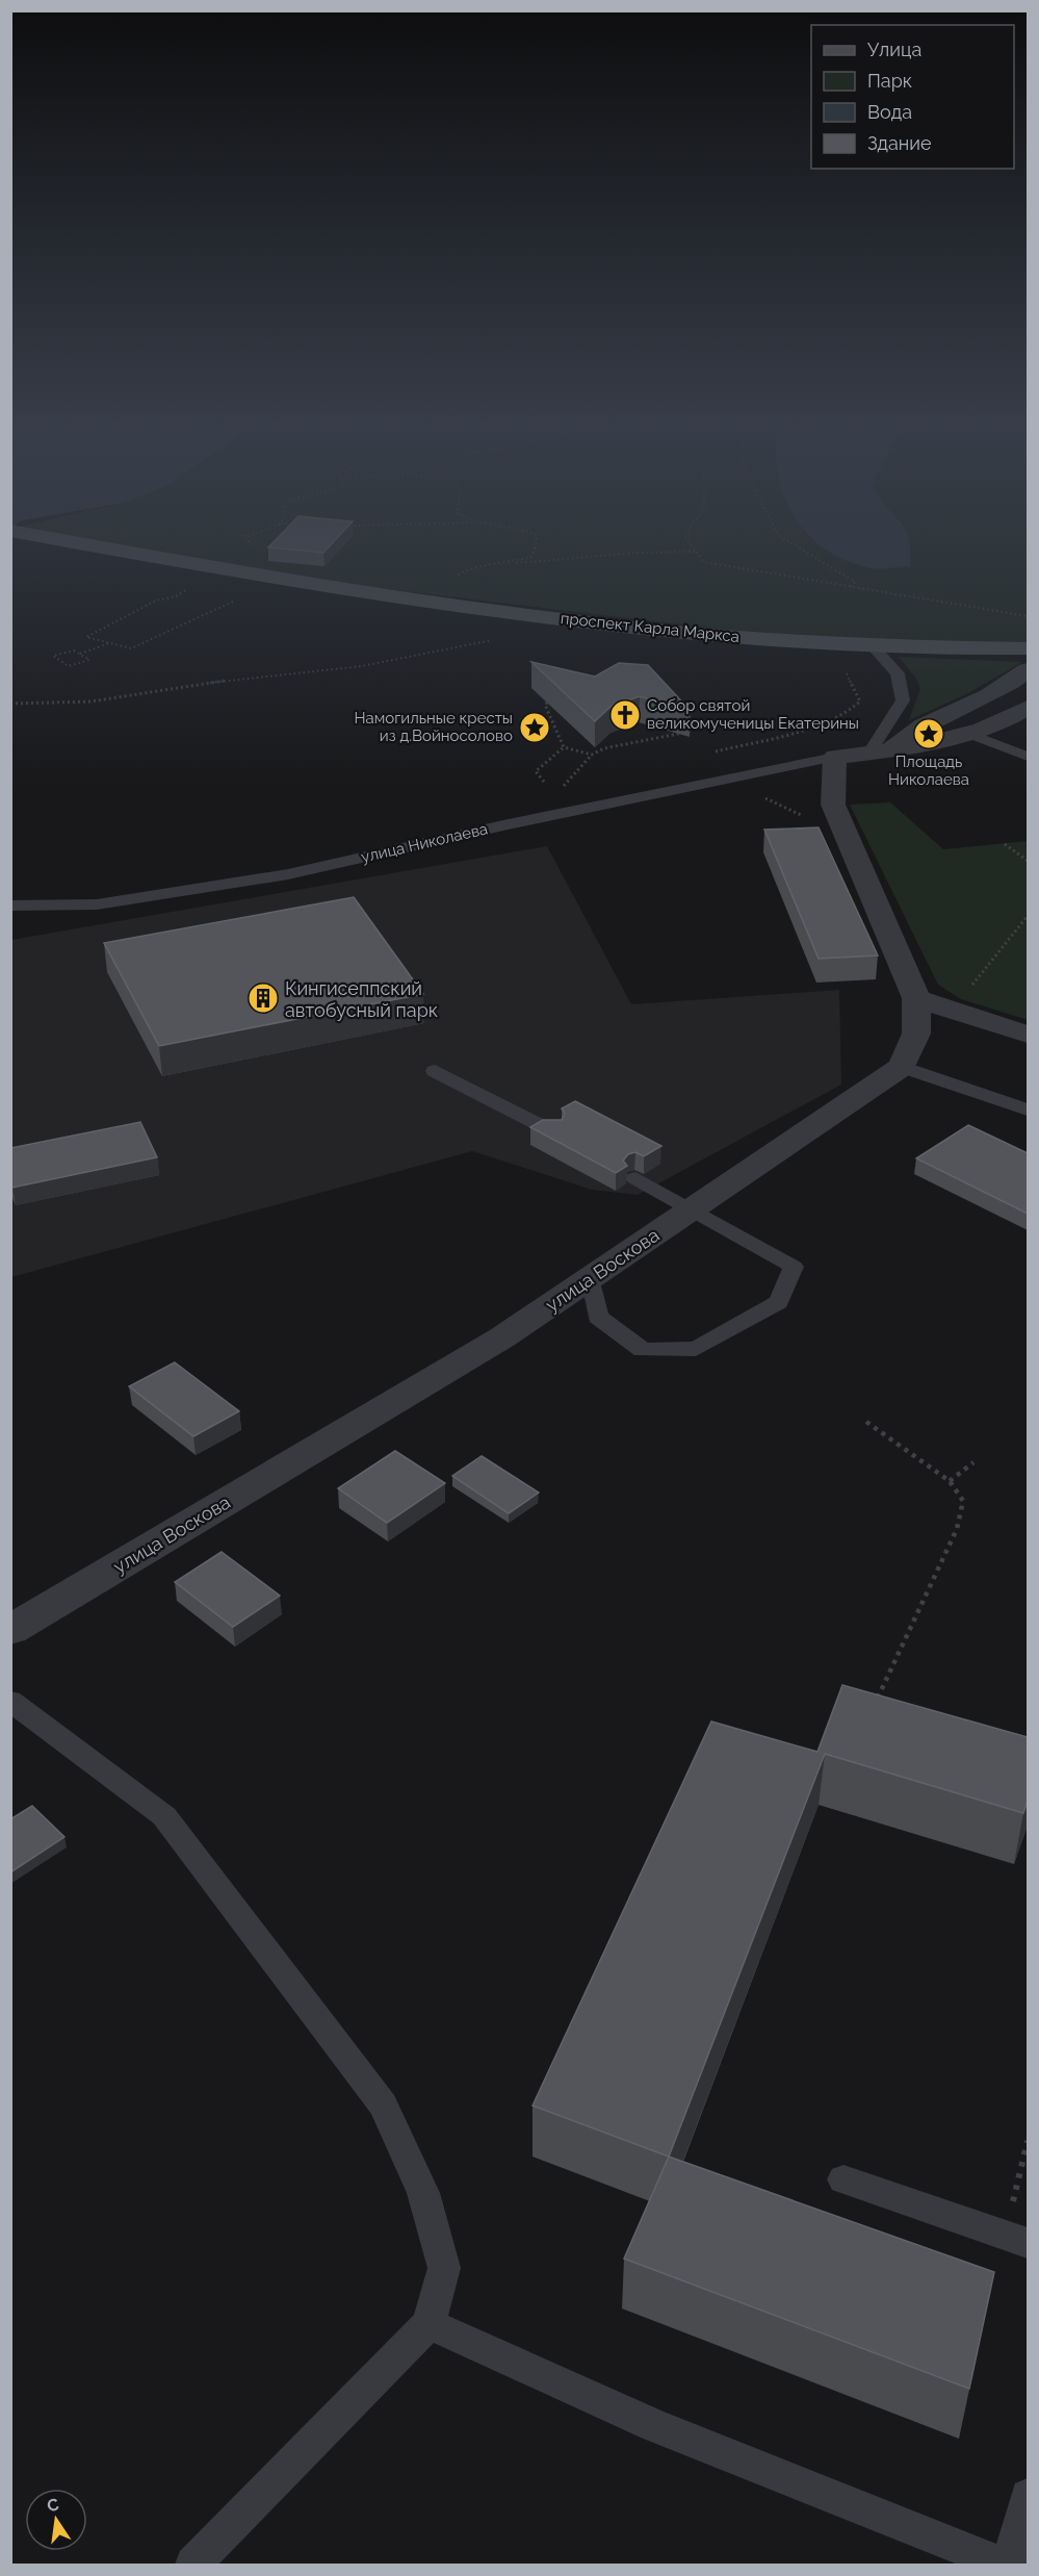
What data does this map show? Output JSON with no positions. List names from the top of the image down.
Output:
{
  "streets": {
    "main road": ["проспект Карла Маркса"],
    "street": ["улица Воскова"],
    "lane": ["улица Николаева"]
  },
  "places": {
    "church": ["Собор святой великомученицы Екатерины"],
    "place": ["Намогильные кресты из д.Войносолово", "Площадь Николаева"],
    "building": ["Кингисеппский автобусный парк"]
  },
  "legend": [
    "Улица",
    "Парк",
    "Вода",
    "Здание"
  ],
  "north": "top"
}
